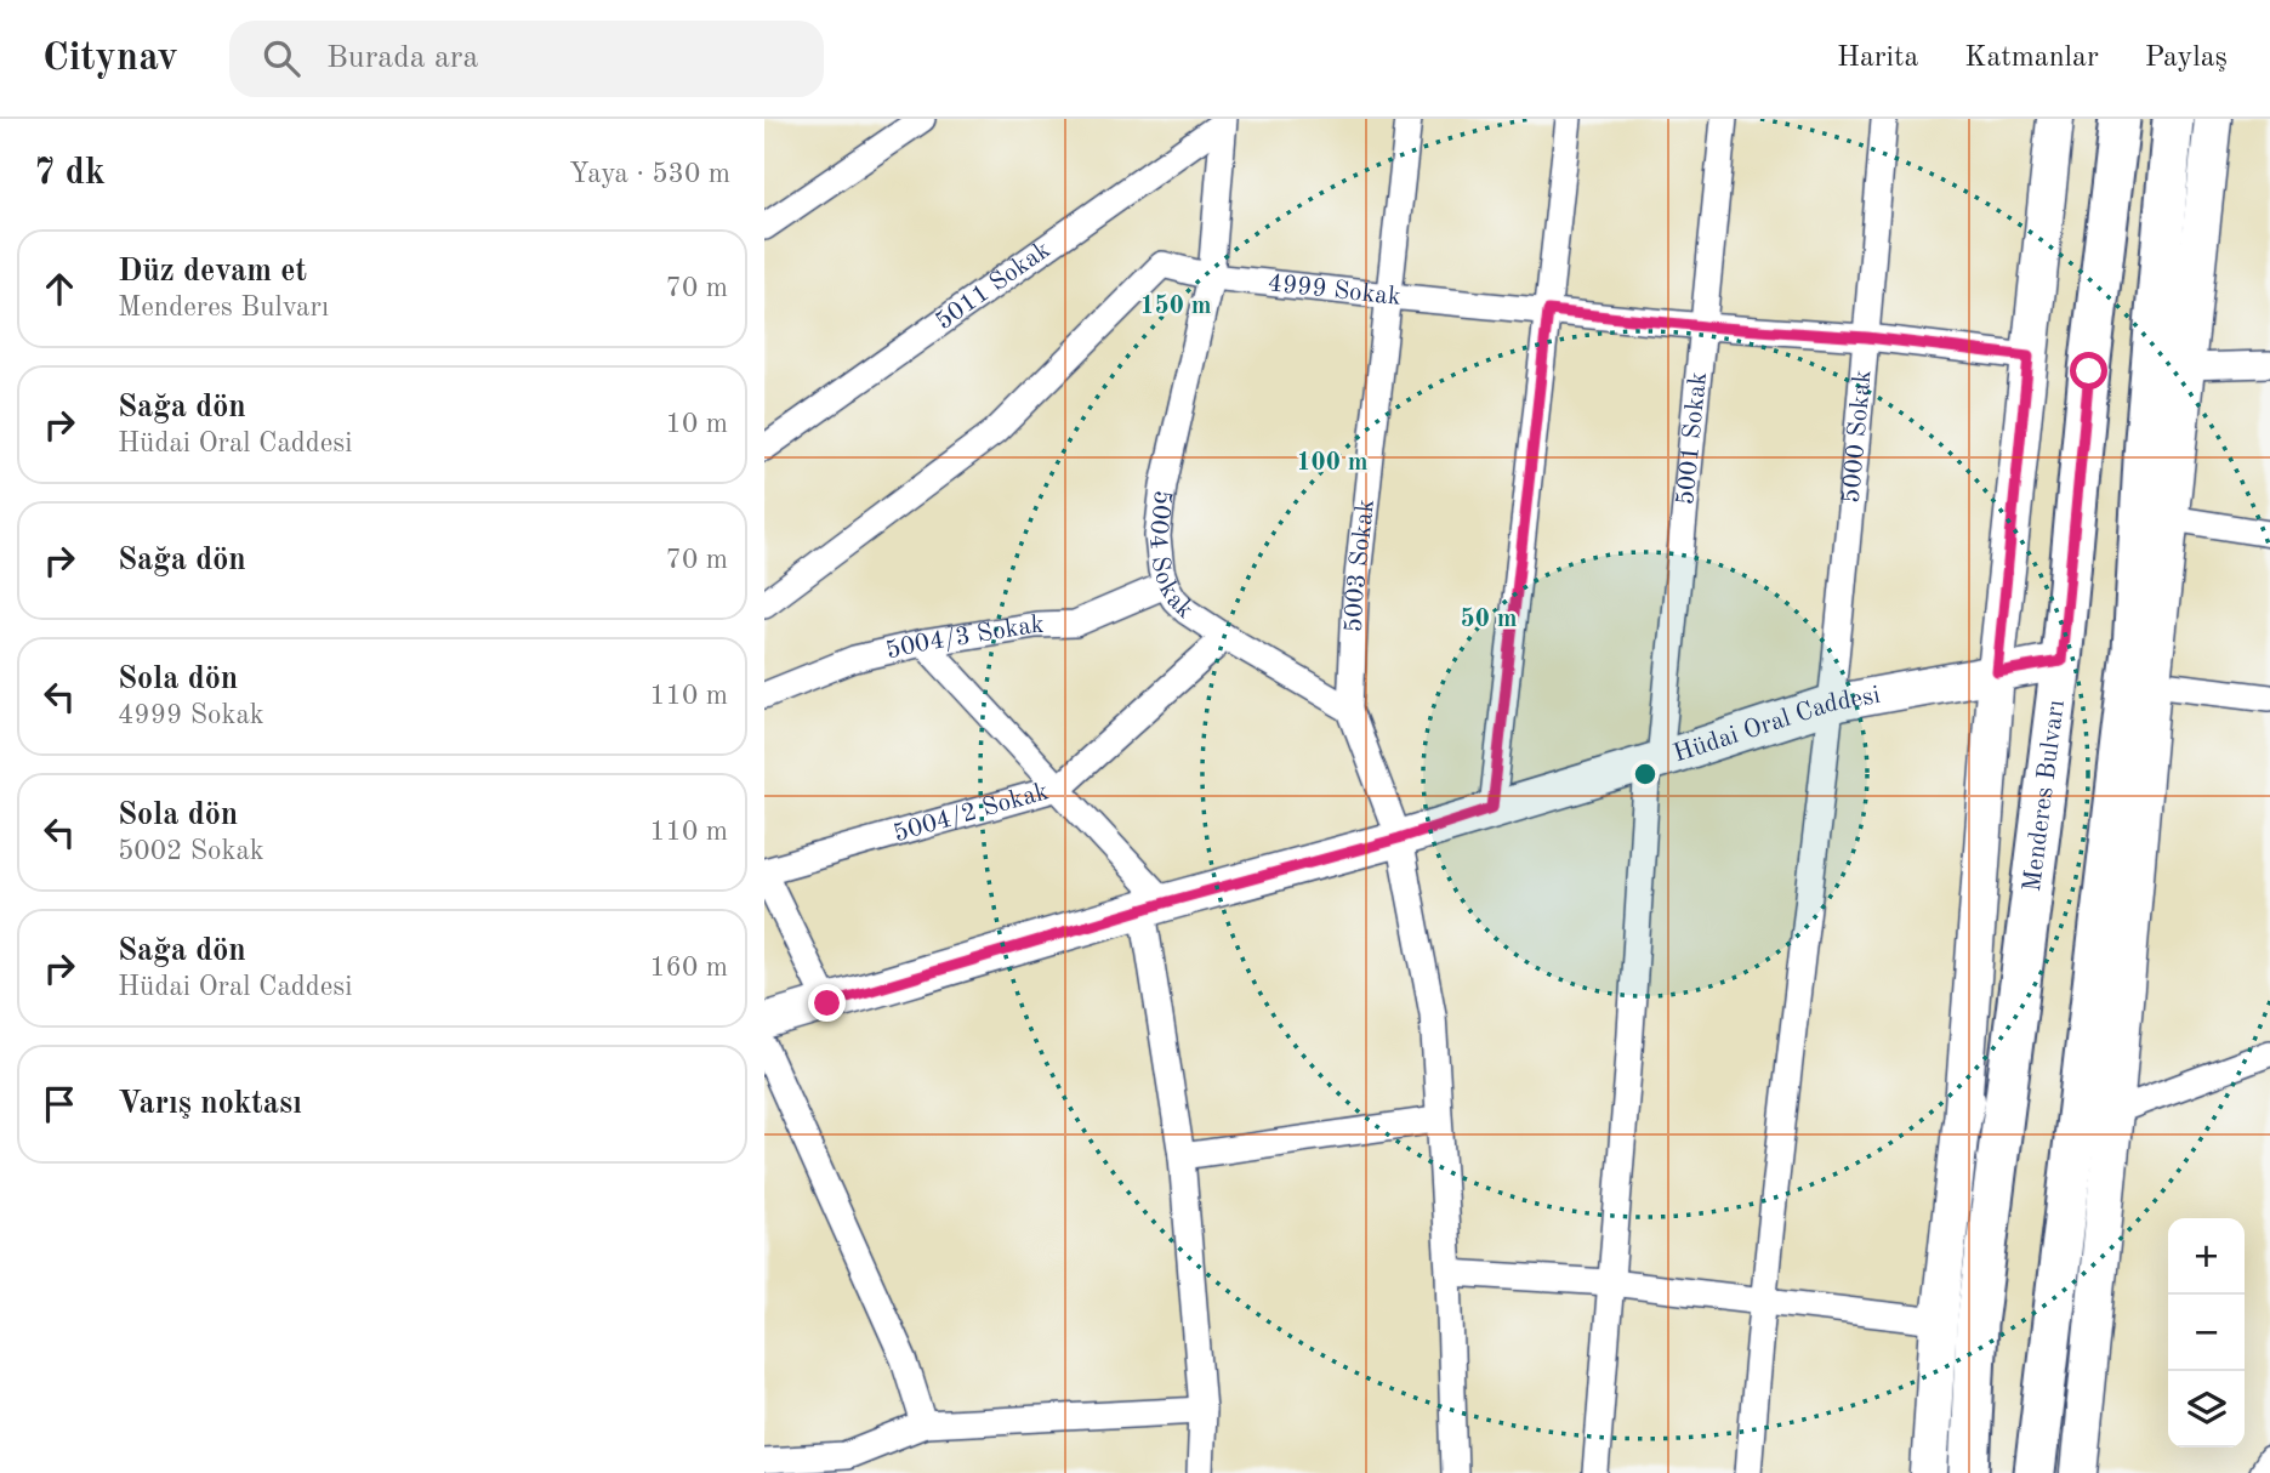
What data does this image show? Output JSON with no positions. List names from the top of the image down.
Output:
{
  "streets": {
    "main road": ["Hüdai Oral Caddesi", "Menderes Bulvarı"],
    "street": [
      "5011 Sokak",
      "4999 Sokak",
      "5000 Sokak",
      "5001 Sokak",
      "5004 Sokak",
      "5003 Sokak",
      "5004/3 Sokak",
      "5004/2 Sokak"
    ]
  },
  "crossings": [
    ["5011 Sokak", "5004 Sokak"],
    ["4999 Sokak", "5000 Sokak"],
    ["4999 Sokak", "5001 Sokak"],
    ["4999 Sokak", "5004 Sokak"],
    ["4999 Sokak", "5003 Sokak"],
    ["5000 Sokak", "Hüdai Oral Caddesi"],
    ["5001 Sokak", "Hüdai Oral Caddesi"],
    ["5004 Sokak", "5003 Sokak"],
    ["5004 Sokak", "5004/3 Sokak"],
    ["5004 Sokak", "5004/2 Sokak"],
    ["Hüdai Oral Caddesi", "Menderes Bulvarı"]
  ],
  "page": {
    "header": "Citynav",
    "search": "Burada ara",
    "nav": ["Harita", "Katmanlar", "Paylaş"],
    "heading": ["7 dk", "Yaya · 530 m"],
    "list": [
      ["Düz devam et", "Menderes Bulvarı", "70 m"],
      ["Sağa dön", "Hüdai Oral Caddesi", "10 m"],
      ["Sağa dön", "70 m"],
      ["Sola dön", "4999 Sokak", "110 m"],
      ["Sola dön", "5002 Sokak", "110 m"],
      ["Sağa dön", "Hüdai Oral Caddesi", "160 m"],
      "Varış noktası"
    ],
    "map_buttons": ["+", "−"]
  },
  "rings": ["150 m", "100 m", "50 m"]
}
